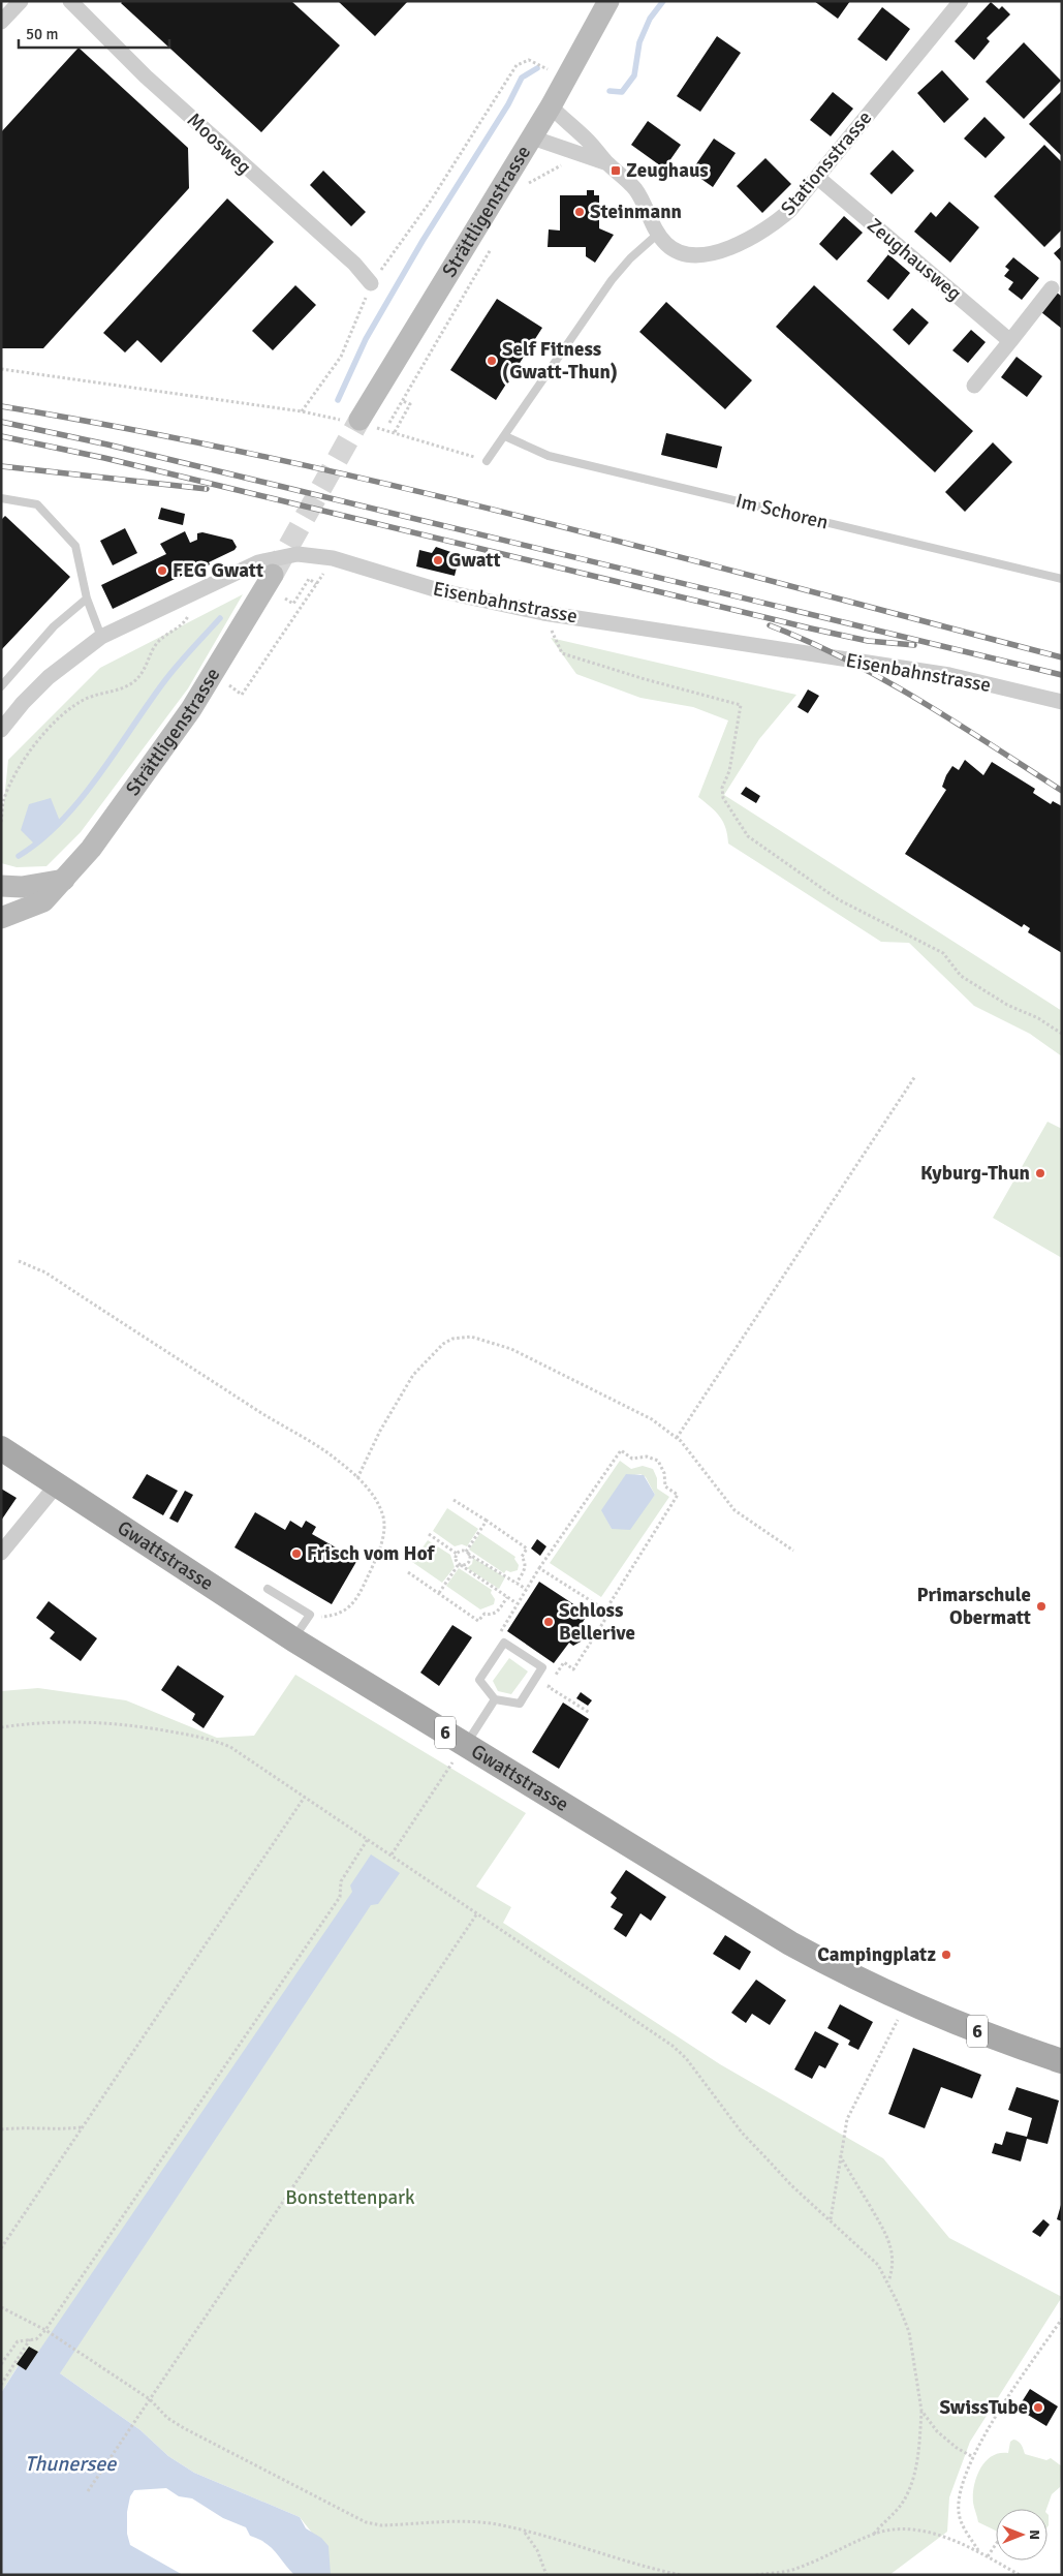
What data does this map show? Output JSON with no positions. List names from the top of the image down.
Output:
{
  "streets": {
    "main road": ["Strättligenstrasse", "Gwattstrasse", "6"],
    "street": [
      "Moosweg",
      "Stationsstrasse",
      "Zeughausweg",
      "Eisenbahnstrasse"
    ],
    "lane": ["Im Schoren"]
  },
  "crossings": [
    ["Stationsstrasse", "Zeughausweg"]
  ],
  "water": ["Thunersee"],
  "parks": ["Bonstettenpark"],
  "places": {
    "transit": ["Zeughaus"],
    "other": [
      "Steinmann",
      "Self Fitness (Gwatt-Thun)",
      "Gwatt",
      "FEG Gwatt",
      "Kyburg-Thun",
      "Frisch vom Hof",
      "Primarschule Obermatt",
      "Schloss Bellerive",
      "Campingplatz",
      "SwissTube"
    ]
  },
  "scale_bar": "50 m",
  "north": "right"
}
